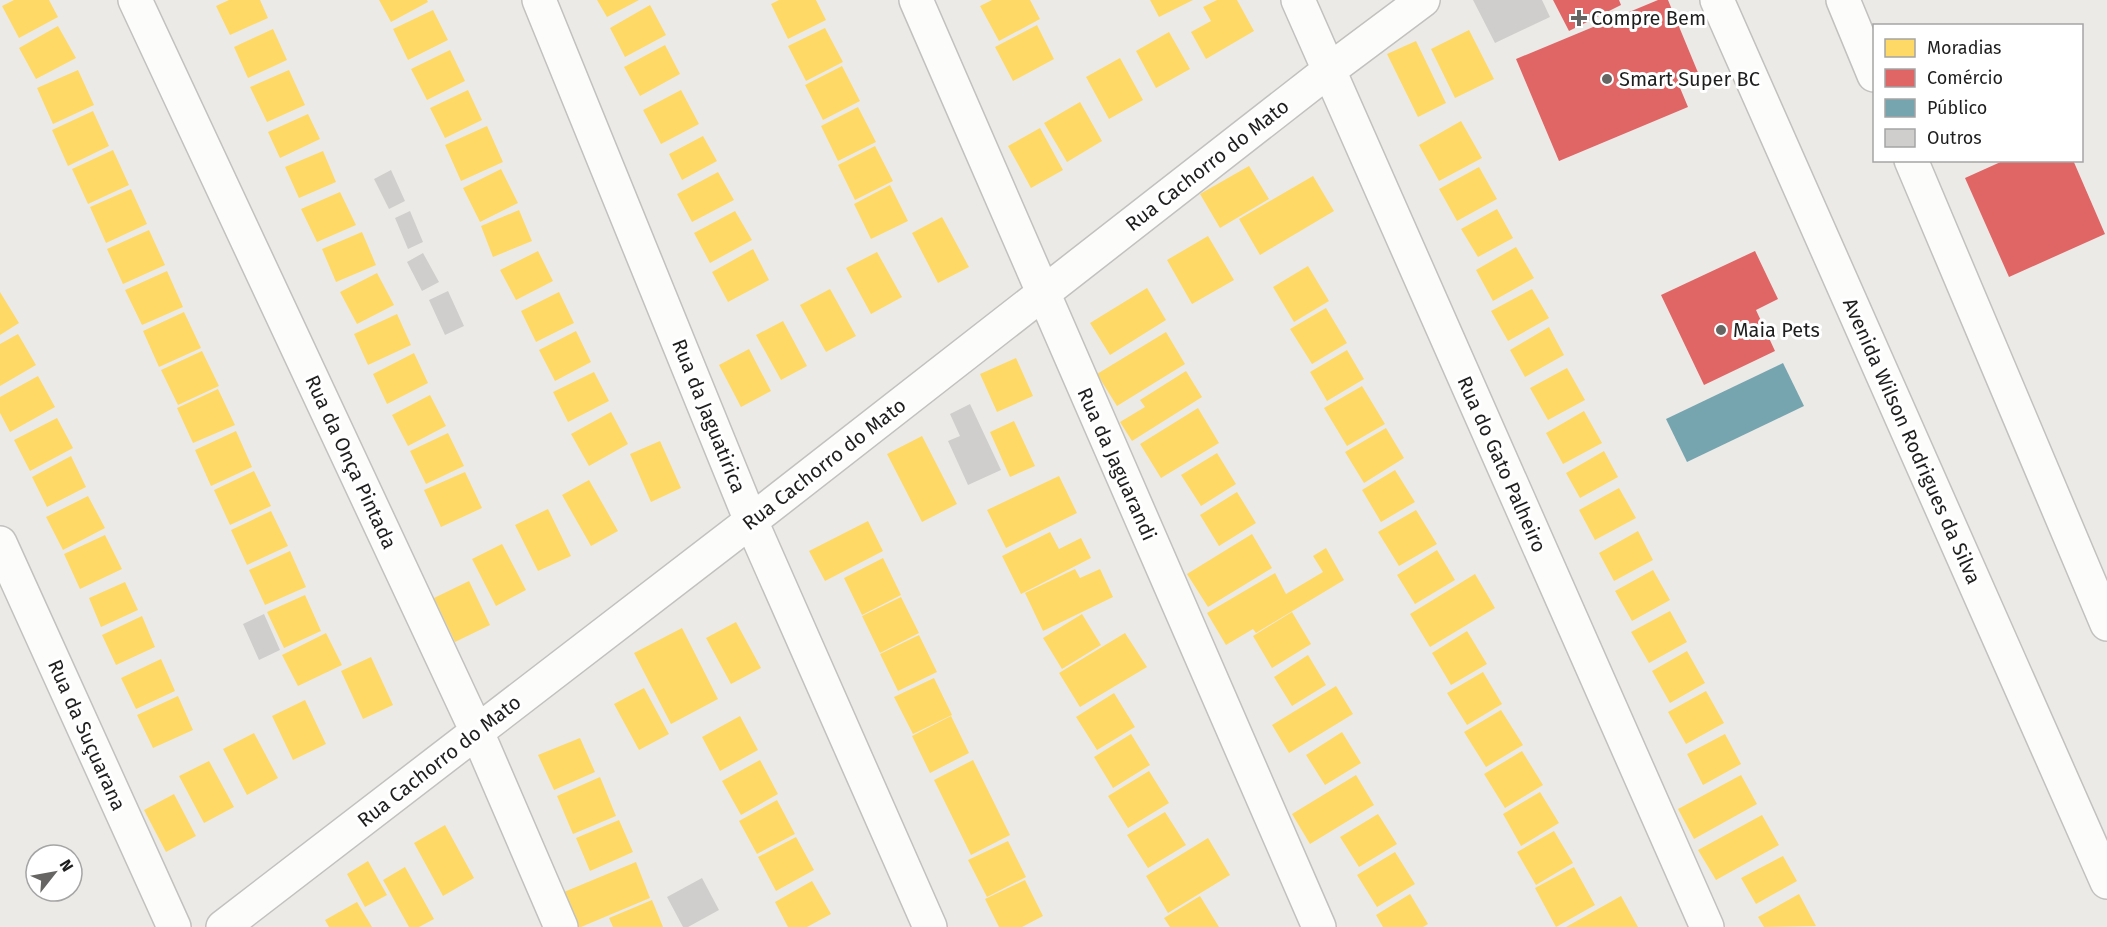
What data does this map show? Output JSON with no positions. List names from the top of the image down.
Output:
{
  "streets": {
    "street": [
      "Rua Cachorro do Mato",
      "Rua da Jaguatirica",
      "Avenida Wilson Rodrigues da Silva",
      "Rua da Onça Pintada",
      "Rua da Jaguarandi",
      "Rua do Gato Palheiro",
      "Rua da Suçuarana"
    ]
  },
  "crossings": [
    ["Rua Cachorro do Mato", "Rua da Jaguatirica"],
    ["Rua Cachorro do Mato", "Rua da Onça Pintada"],
    ["Rua Cachorro do Mato", "Rua da Jaguarandi"],
    ["Rua Cachorro do Mato", "Rua do Gato Palheiro"]
  ],
  "places": {
    "health": ["Compre Bem"],
    "other": ["Smart Super BC", "Maia Pets"]
  },
  "legend": [
    "Moradias",
    "Comércio",
    "Público",
    "Outros"
  ],
  "north": "top right"
}
